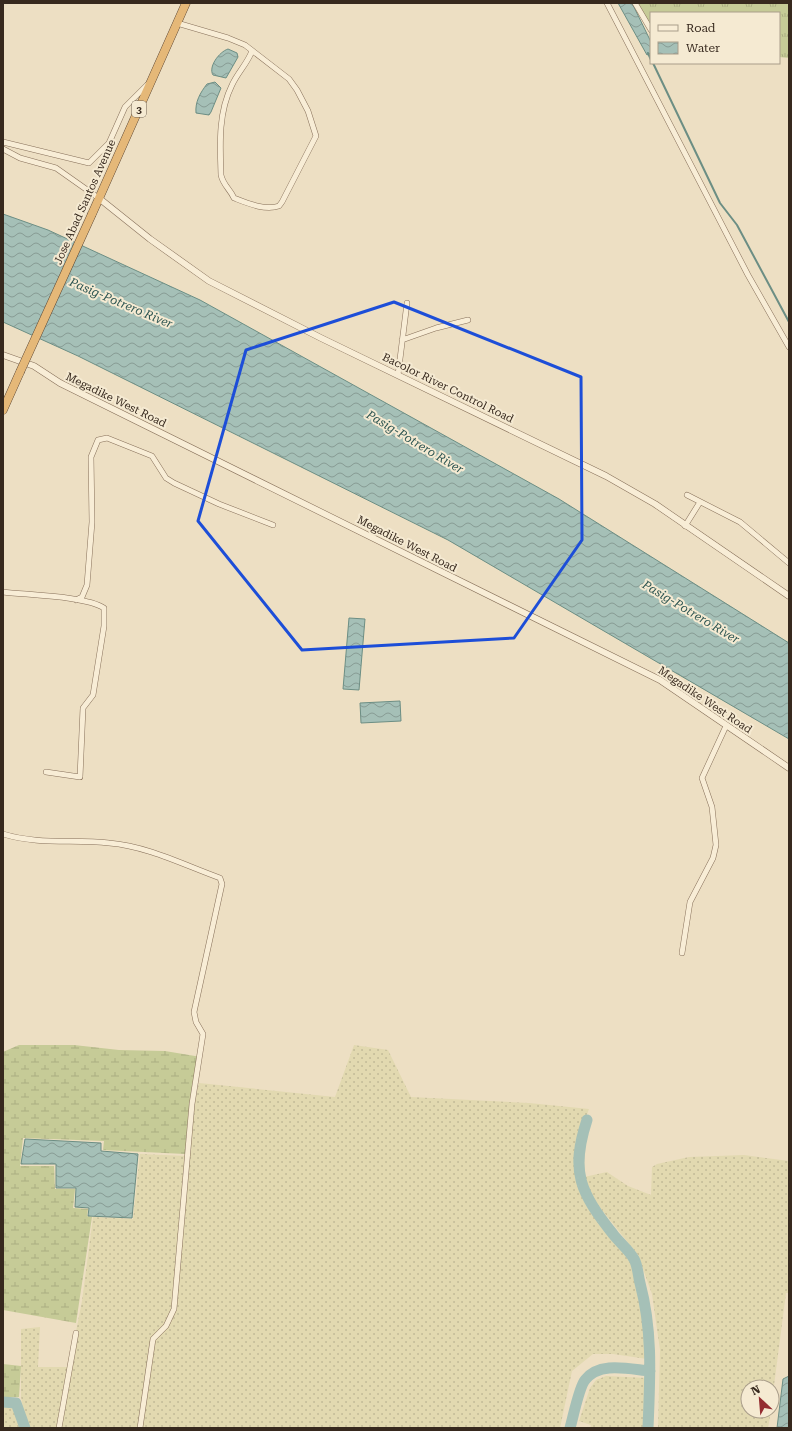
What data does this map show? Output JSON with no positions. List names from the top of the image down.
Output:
{
  "streets": {
    "highway": ["3", "Jose Abad Santos Avenue"],
    "street": ["Bacolor River Control Road", "Megadike West Road"]
  },
  "crossings": [
    ["Jose Abad Santos Avenue", "Bacolor River Control Road"]
  ],
  "water": ["Pasig-Potrero River"],
  "legend": ["Road", "Water"],
  "north": "top left"
}
